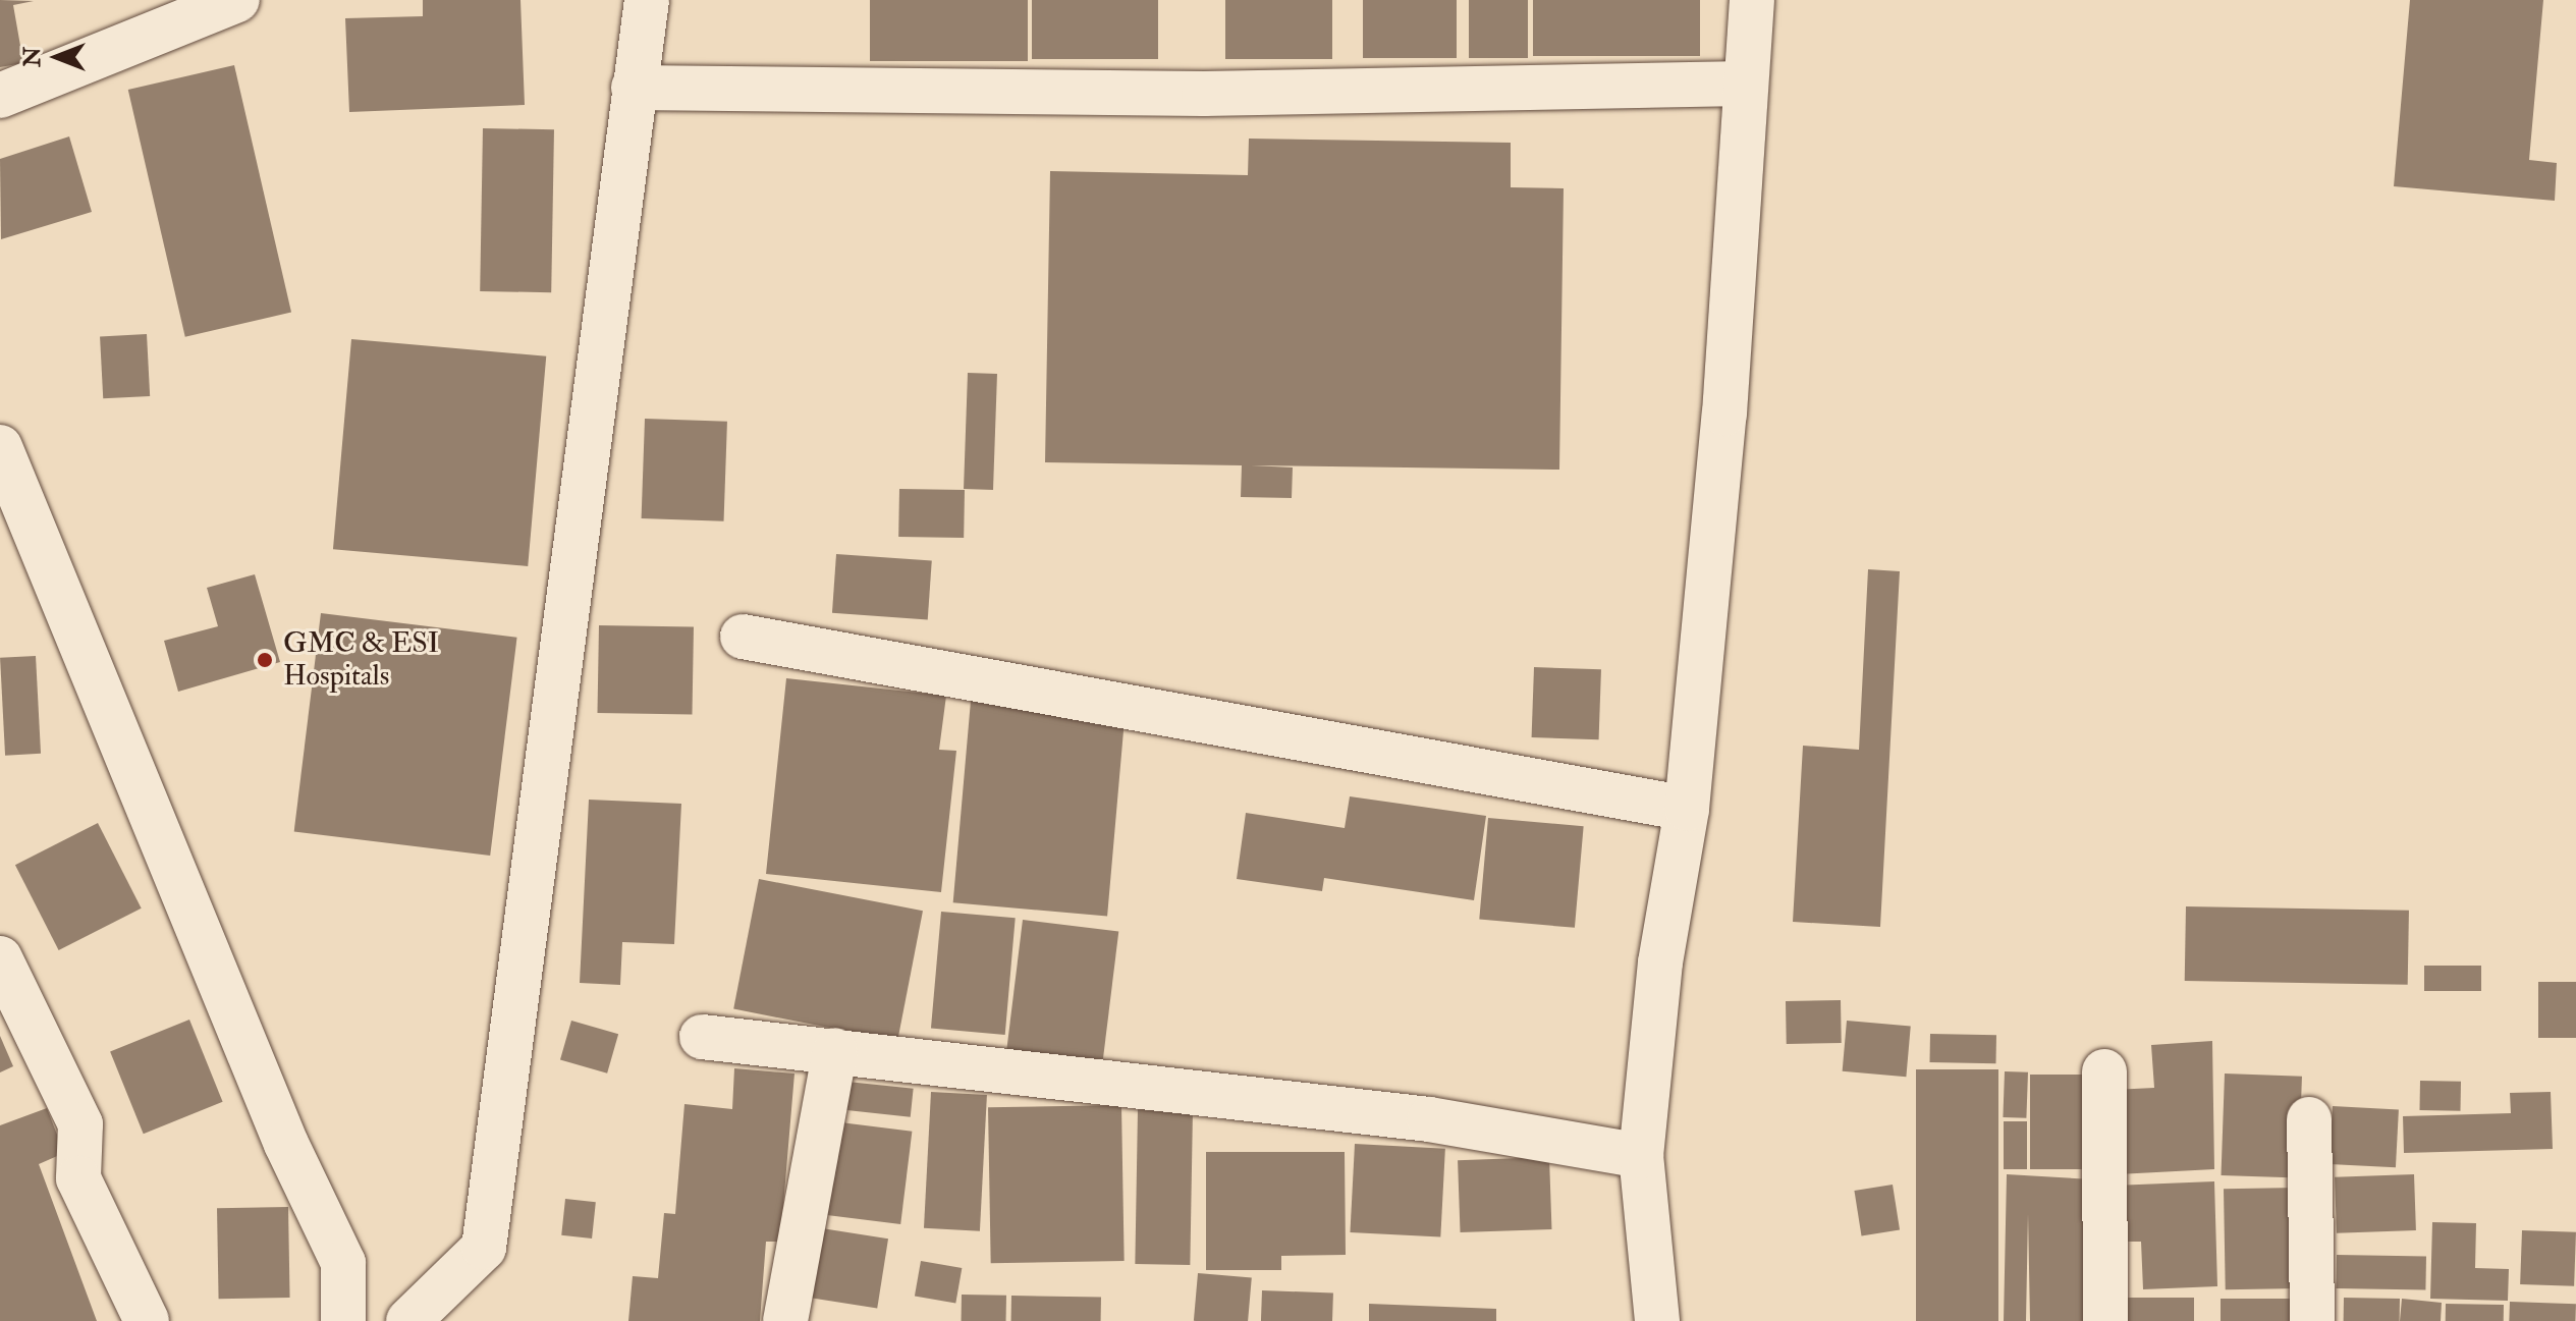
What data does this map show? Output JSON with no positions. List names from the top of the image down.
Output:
{
  "places": ["GMC & ESI Hospitals"],
  "north": "left"
}
